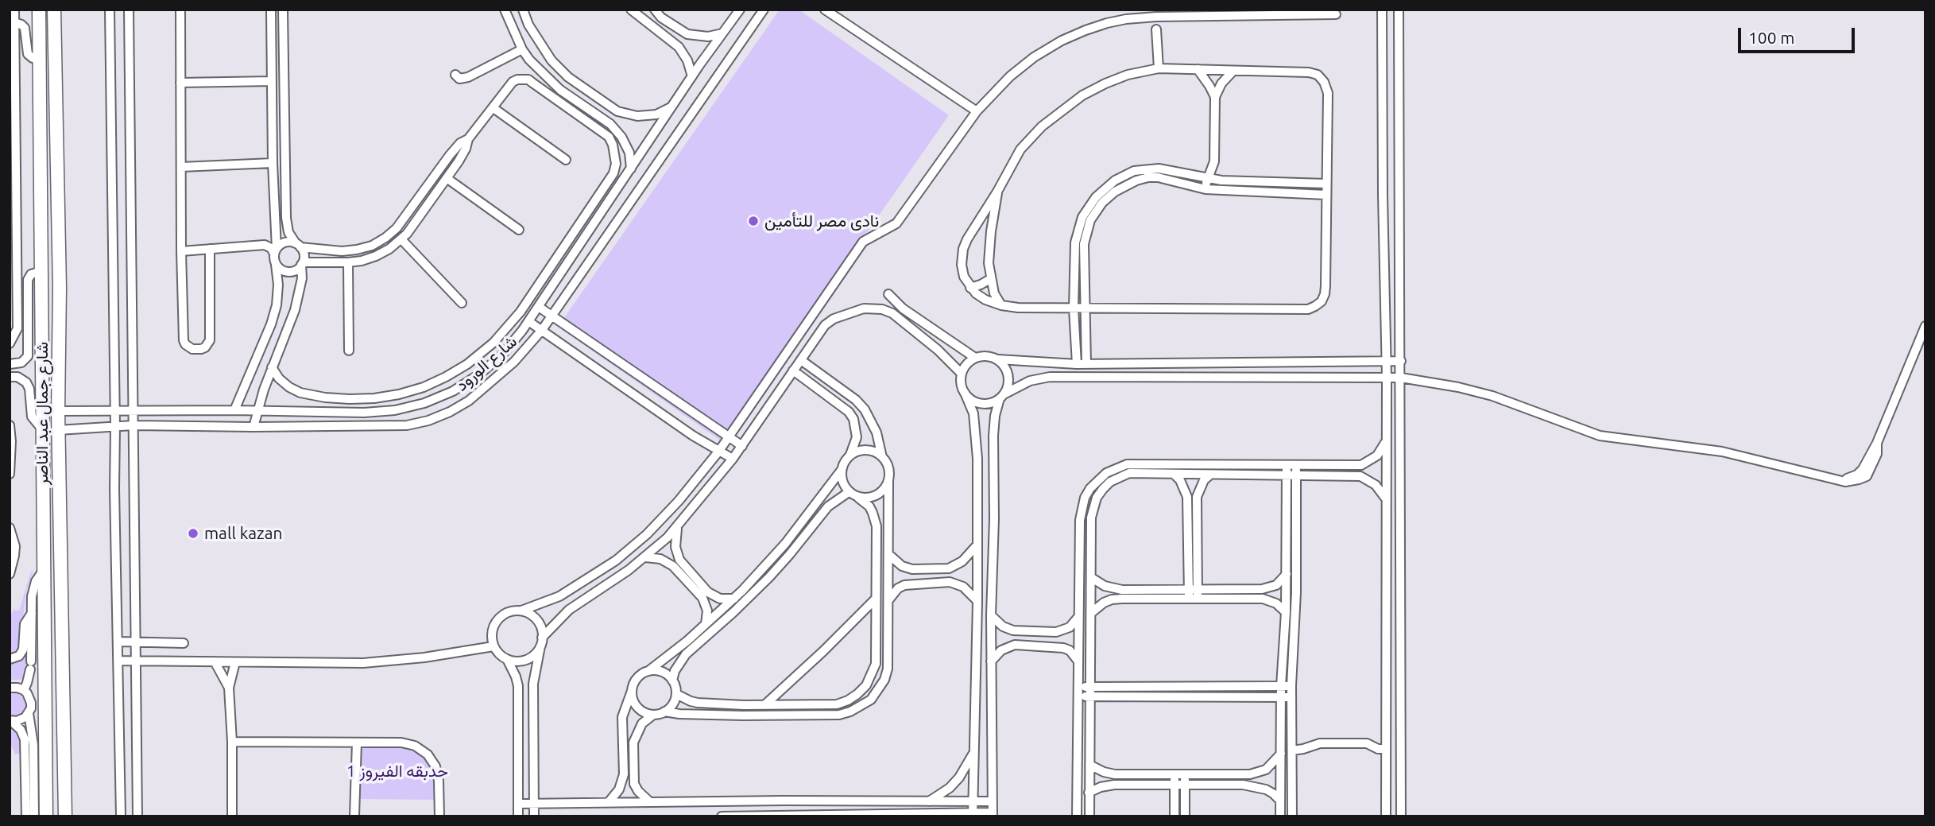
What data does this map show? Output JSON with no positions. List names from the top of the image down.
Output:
{
  "streets": {
    "main road": ["شارع جمال عبد الناصر"],
    "street": ["شارع الورود"]
  },
  "crossings": [
    ["شارع الورود", "شارع جمال عبد الناصر"]
  ],
  "parks": ["حدبقه الفيروز 1"],
  "places": ["نادى مصر للتأمين", "mall kazan"],
  "scale_bar": "100 m"
}
